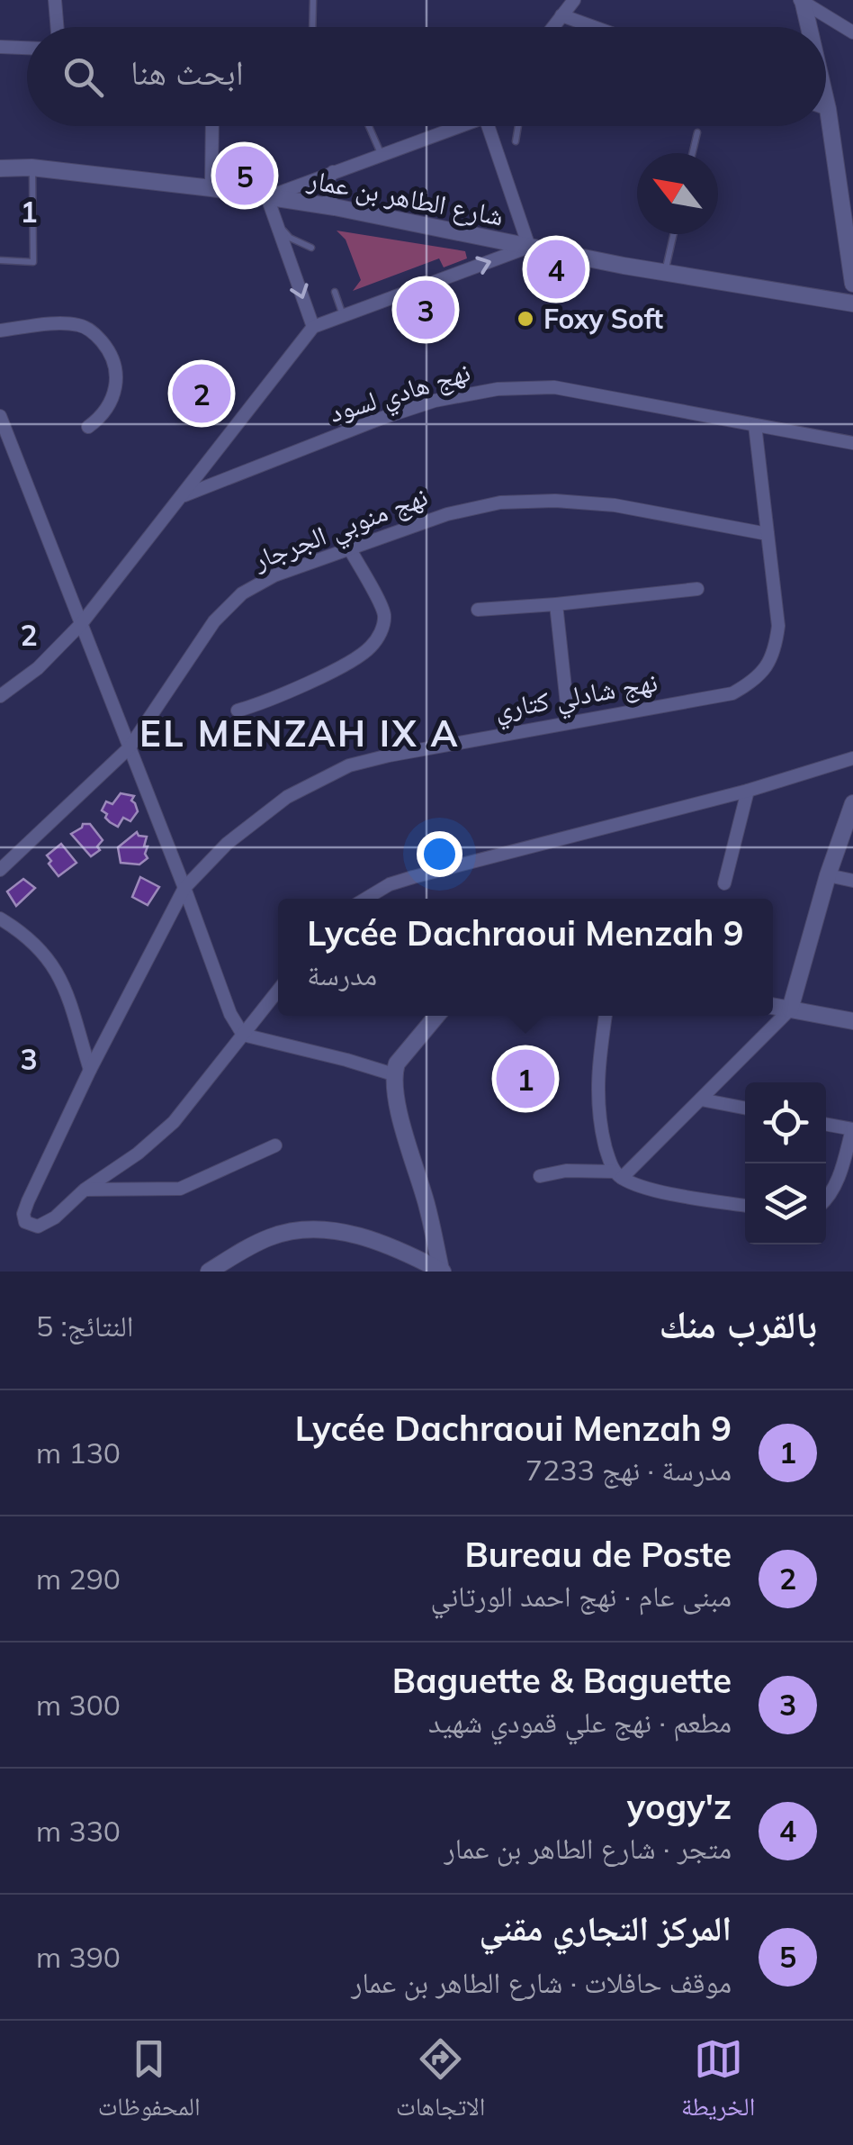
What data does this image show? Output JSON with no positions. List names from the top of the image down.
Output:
{
  "streets": {
    "street": [
      "شارع الطاهر بن عمار",
      "نهج هادي لسود",
      "نهج منوبي الجرجار",
      "نهج شادلي كتاري"
    ]
  },
  "crossings": [
    ["نهج هادي لسود", "نهج شادلي كتاري"],
    ["نهج منوبي الجرجار", "نهج شادلي كتاري"]
  ],
  "districts": ["EL MENZAH IX A"],
  "places": ["Foxy Soft"],
  "north": "top left",
  "page": {
    "search": "ابحث هنا",
    "pins": [
      "5",
      "4",
      "3",
      "2",
      "1"
    ],
    "popup": ["Lycée Dachraoui Menzah 9", "مدرسة"],
    "heading": ["بالقرب منك", "النتائج: 5"],
    "list": [
      {
        "mark": "1",
        "name": "Lycée Dachraoui Menzah 9",
        "note": "مدرسة · نهج 7233",
        "value": "130 m"
      },
      {
        "mark": "2",
        "name": "Bureau de Poste",
        "note": "مبنى عام · نهج احمد الورتاني",
        "value": "290 m"
      },
      {
        "mark": "3",
        "name": "Baguette & Baguette",
        "note": "مطعم · نهج علي قمودي شهيد",
        "value": "300 m"
      },
      {
        "mark": "4",
        "name": "yogy'z",
        "note": "متجر · شارع الطاهر بن عمار",
        "value": "330 m"
      },
      {
        "mark": "5",
        "name": "المركز التجاري مقني",
        "note": "موقف حافلات · شارع الطاهر بن عمار",
        "value": "390 m"
      }
    ],
    "nav": ["الخريطة", "الاتجاهات", "المحفوظات"]
  },
  "grid": {
    "rows": ["1", "2", "3"]
  }
}
